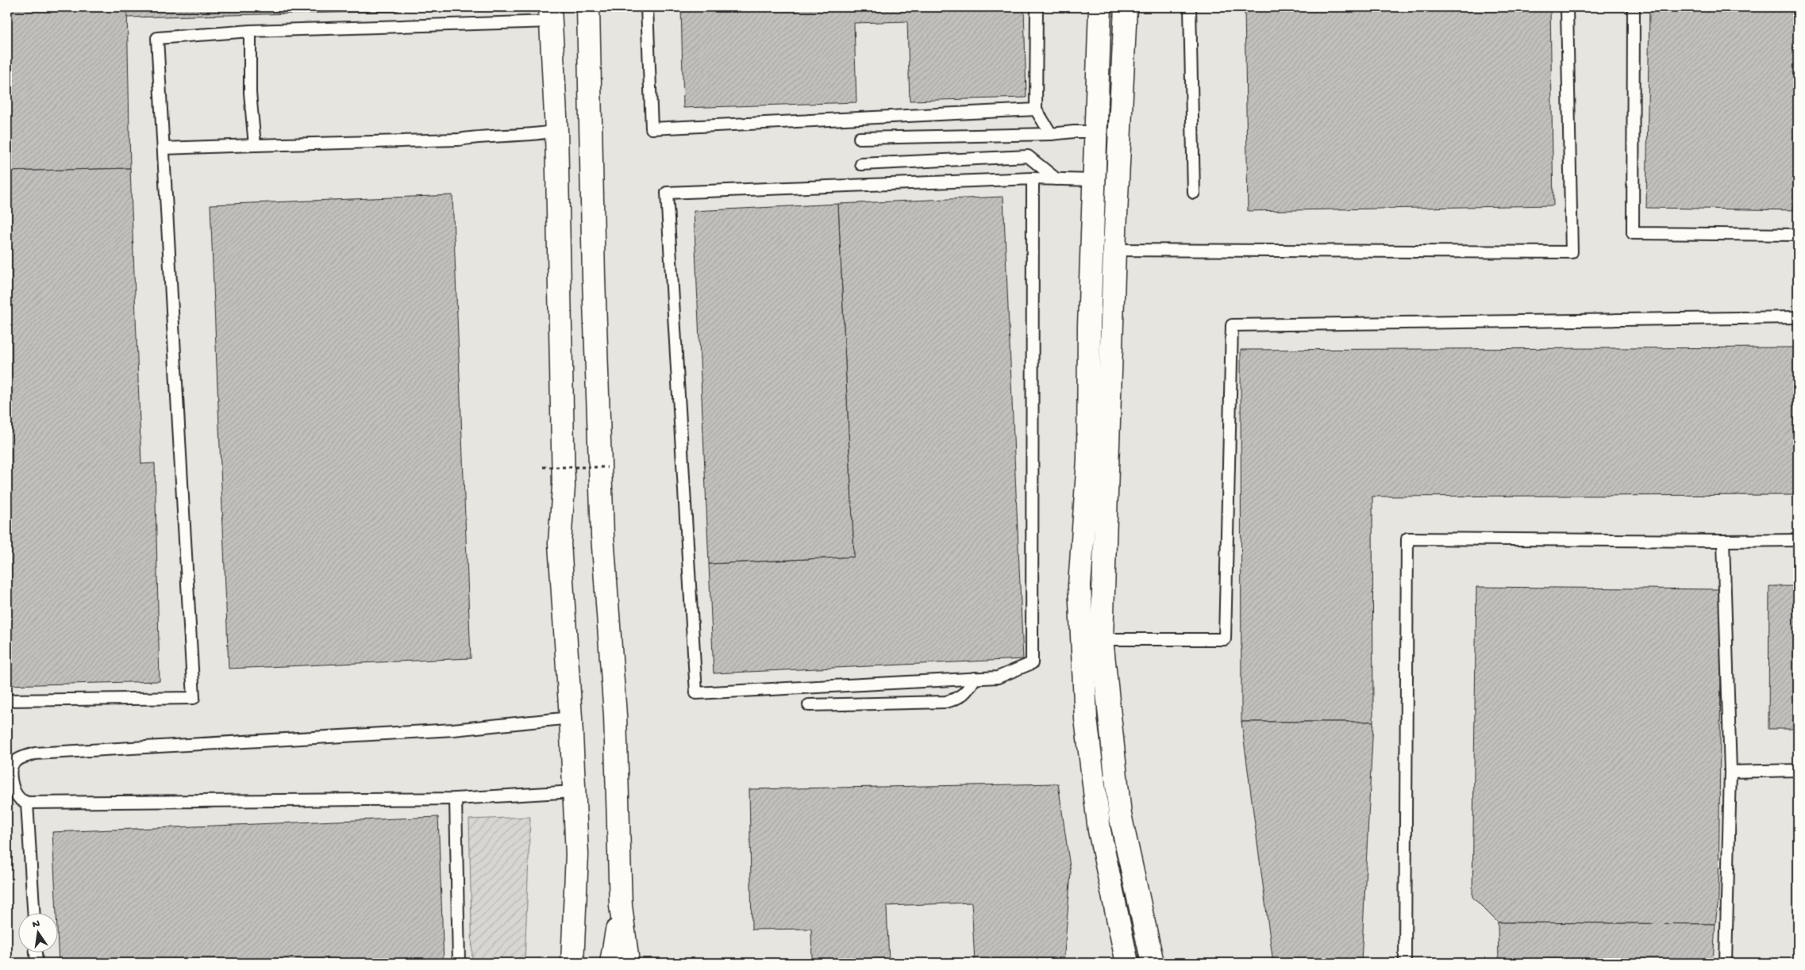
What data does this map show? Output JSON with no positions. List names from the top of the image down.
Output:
{
  "north": "top"
}
